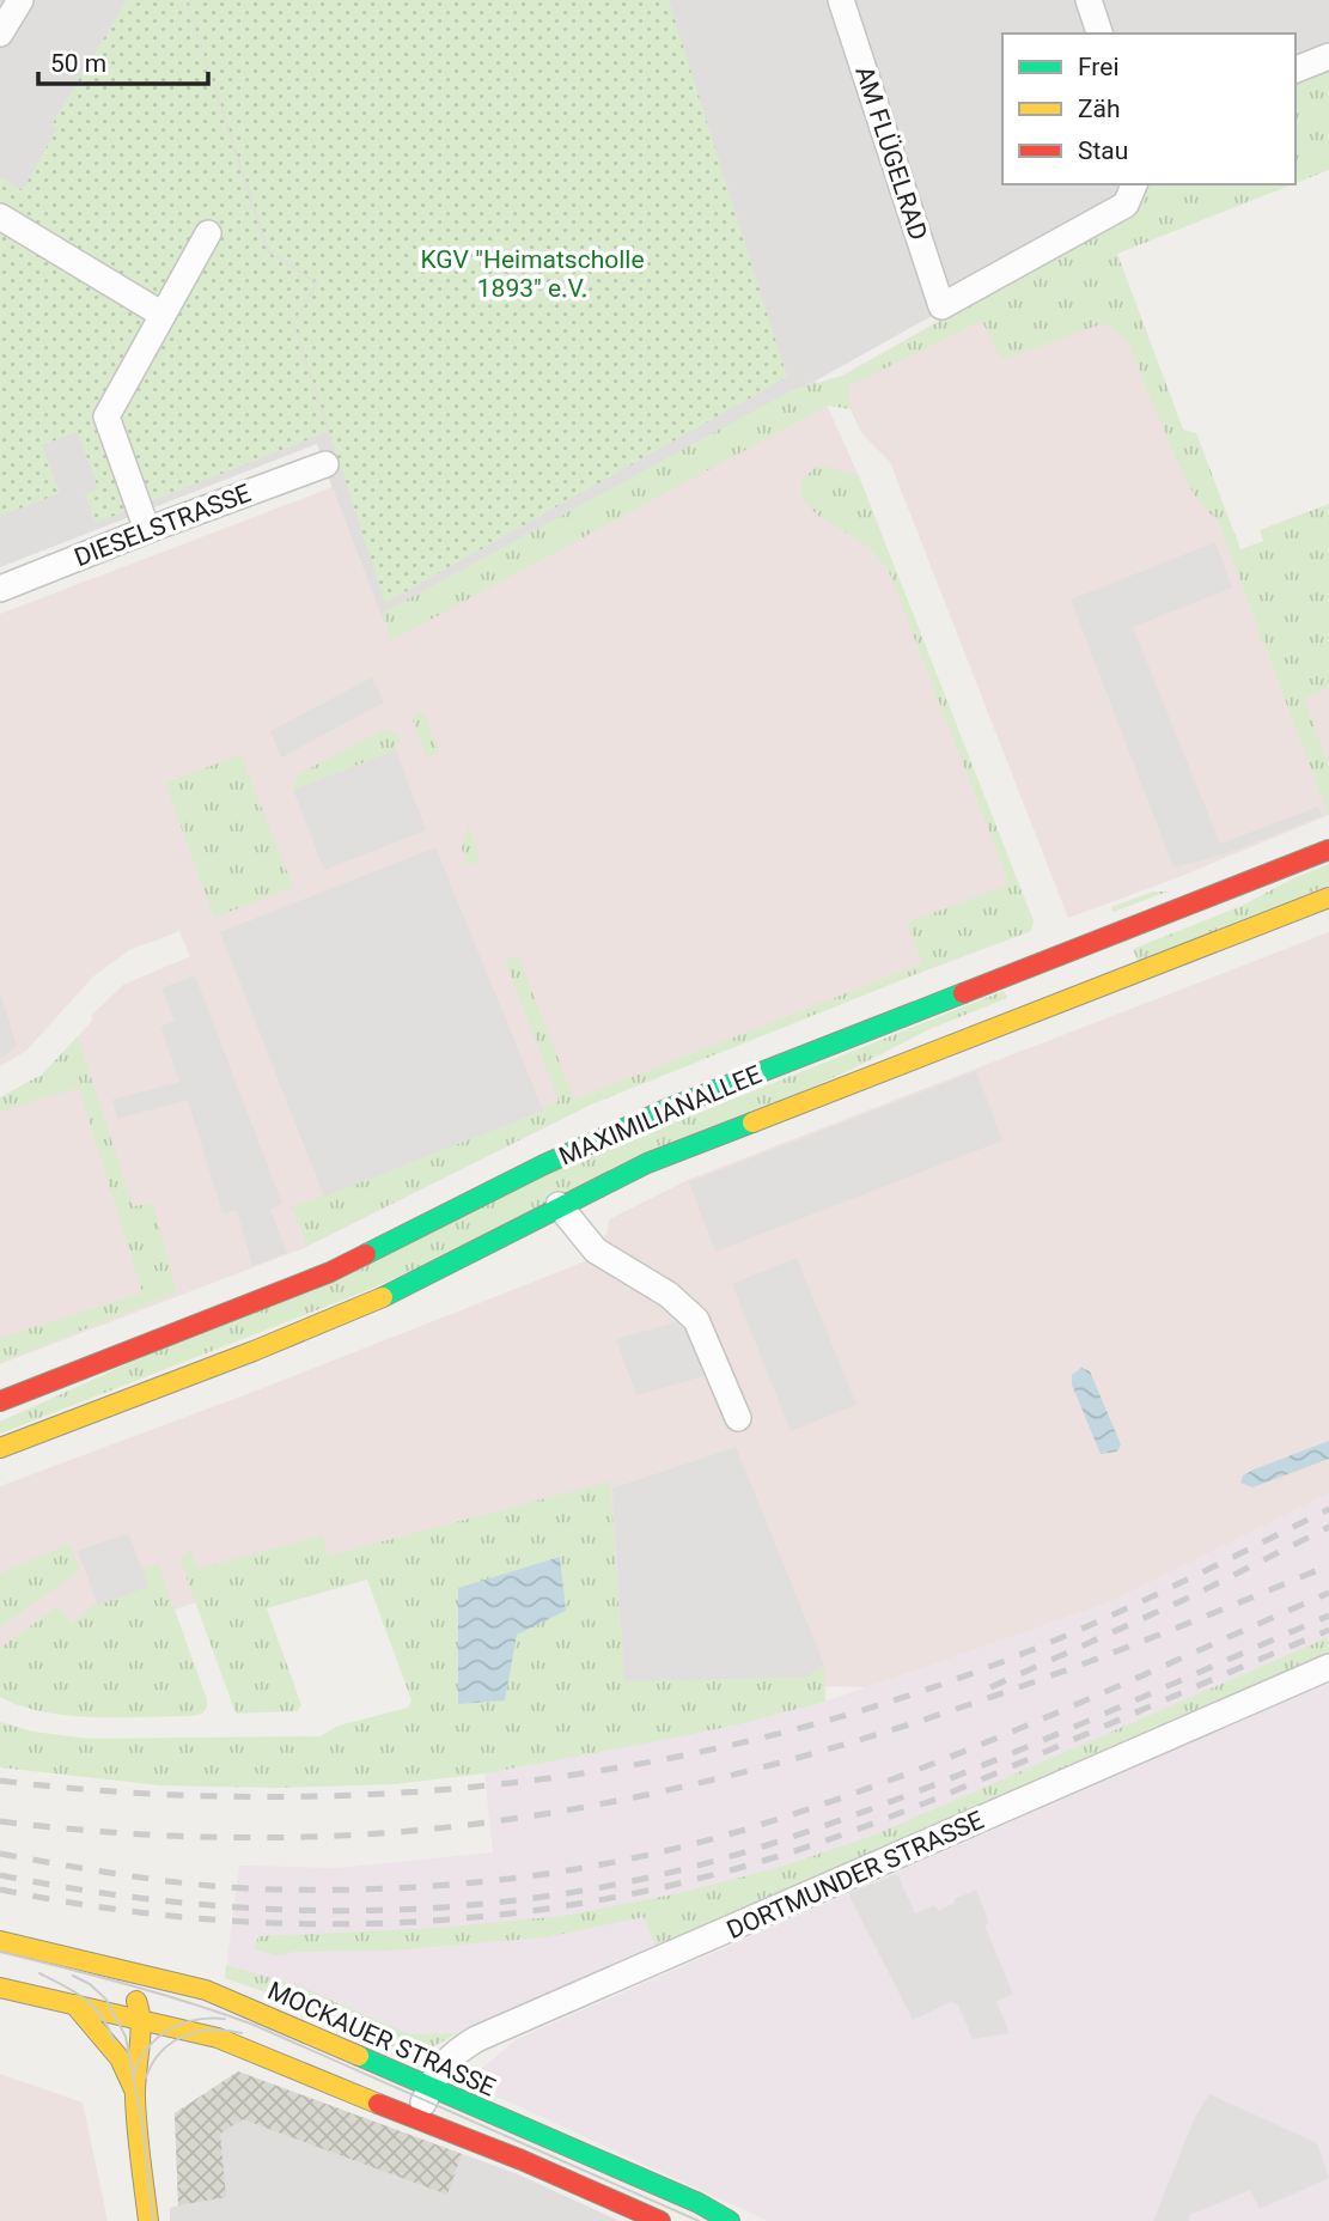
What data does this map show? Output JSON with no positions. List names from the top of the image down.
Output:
{
  "streets": {
    "main road": ["MAXIMILIANALLEE", "MOCKAUER STRASSE"],
    "street": ["AM FLÜGELRAD", "DIESELSTRASSE", "DORTMUNDER STRASSE"]
  },
  "crossings": [
    ["DORTMUNDER STRASSE", "MOCKAUER STRASSE"]
  ],
  "parks": ["KGV \"Heimatscholle 1893\" e.V."],
  "legend": ["Frei", "Zäh", "Stau"],
  "scale_bar": "50 m"
}
